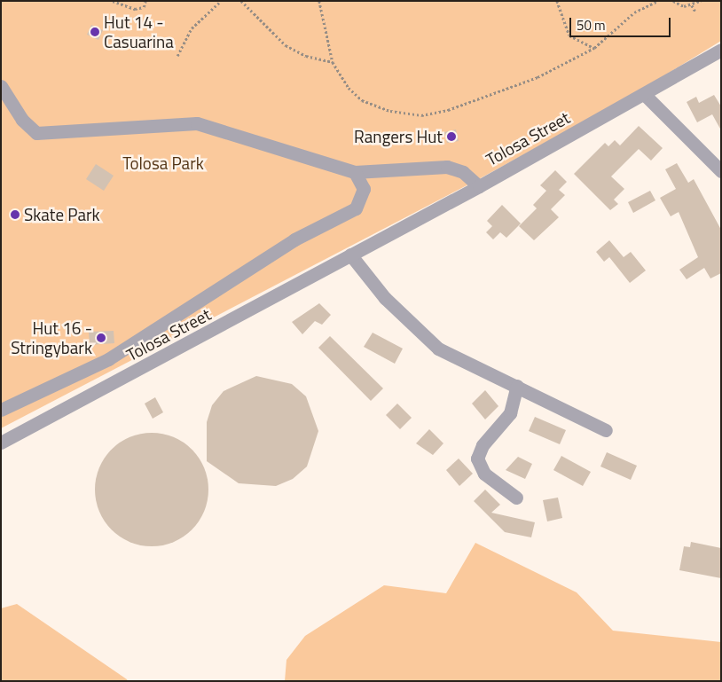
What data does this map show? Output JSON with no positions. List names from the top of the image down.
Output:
{
  "streets": {
    "street": ["Tolosa Street"]
  },
  "parks": ["Tolosa Park"],
  "places": [
    "Hut 14 - Casuarina",
    "Rangers Hut",
    "Skate Park",
    "Hut 16 - Stringybark"
  ],
  "scale_bar": "50 m"
}
